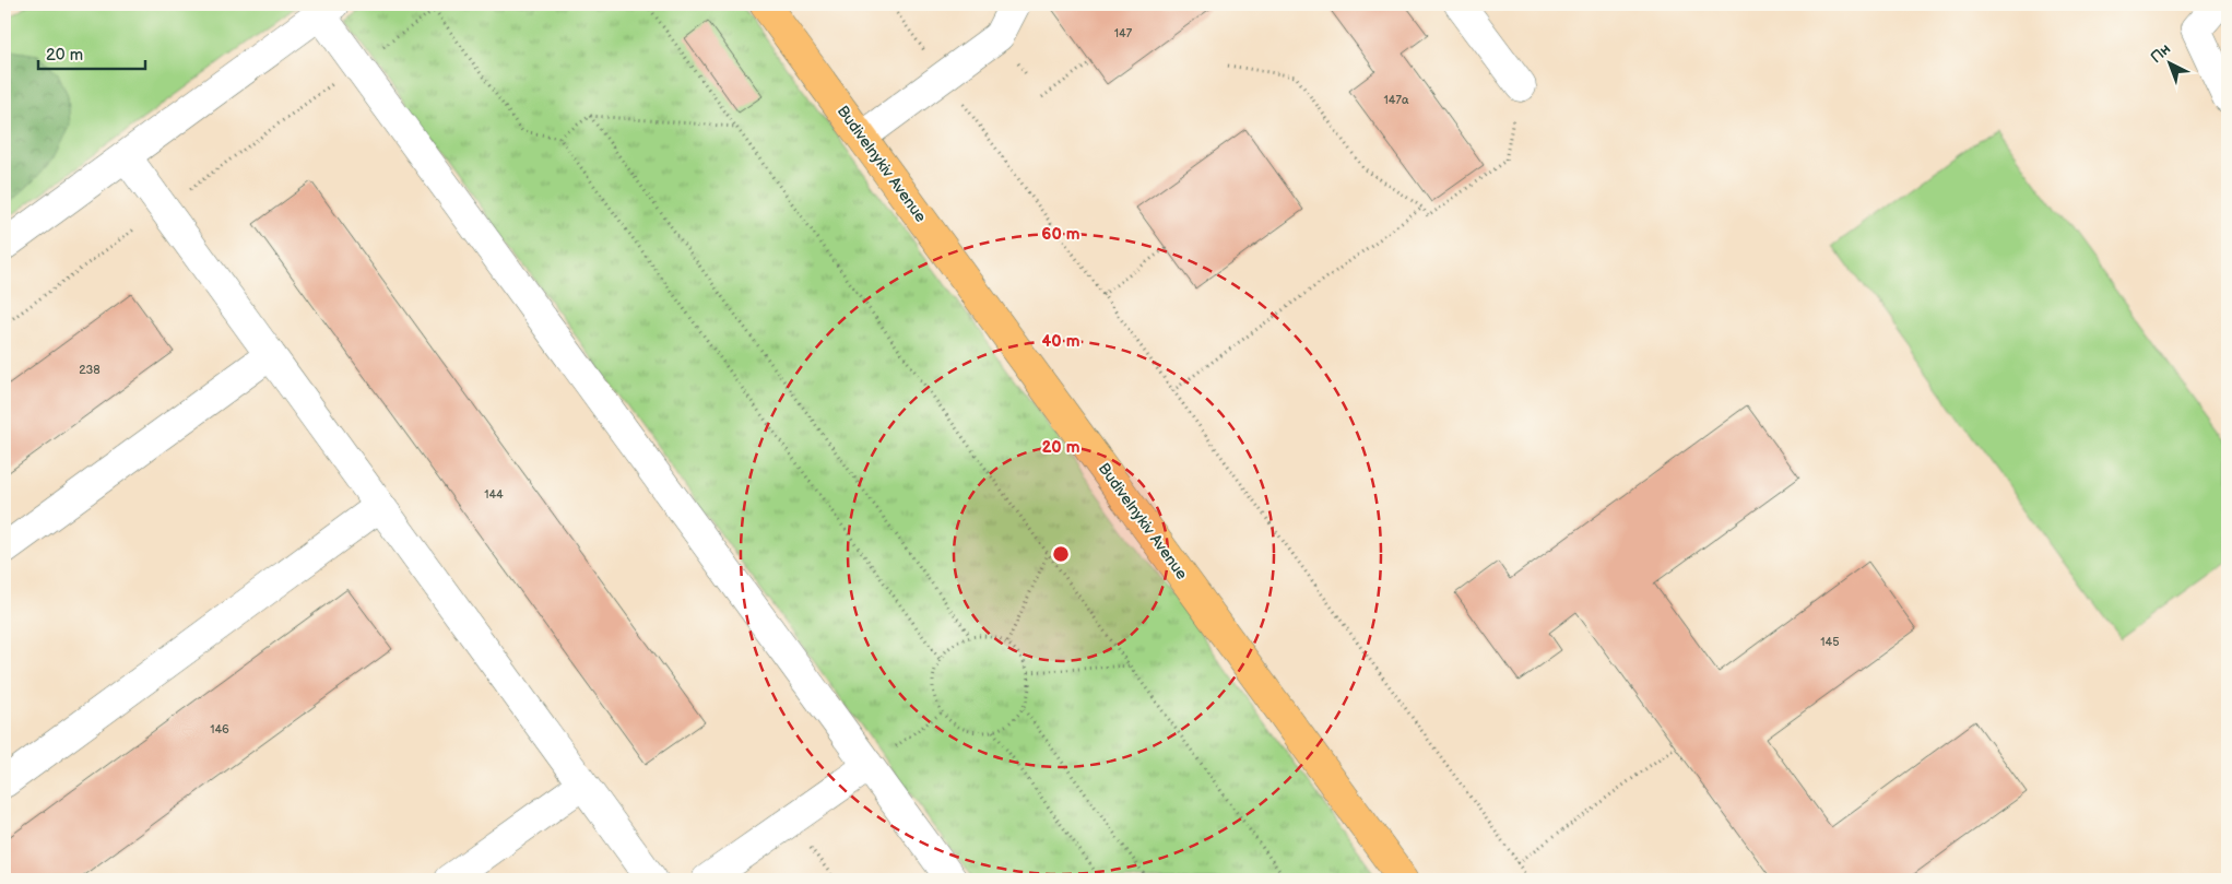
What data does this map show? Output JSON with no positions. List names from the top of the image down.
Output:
{
  "streets": {
    "main road": ["Budivelnykiv Avenue"]
  },
  "house_numbers": [
    "147",
    "147а",
    "238",
    "144",
    "145",
    "146"
  ],
  "scale_bar": "20 m",
  "north": "top left",
  "rings": ["60 m", "40 m", "20 m"]
}
